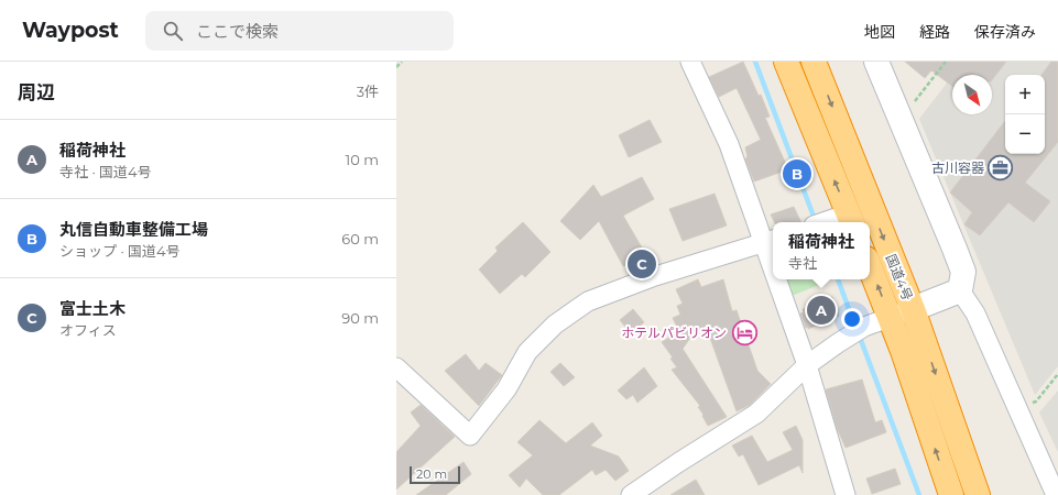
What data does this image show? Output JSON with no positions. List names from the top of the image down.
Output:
{
  "streets": {
    "highway": ["国道4号"]
  },
  "places": {
    "office": ["古川容器"],
    "hotel": ["ホテルパビリオン"]
  },
  "scale_bar": "20 m",
  "north": "bottom right",
  "page": {
    "header": "Waypost",
    "search": "ここで検索",
    "nav": ["地図", "経路", "保存済み"],
    "heading": ["周辺", "3件"],
    "map_buttons": ["+", "−"],
    "list": [
      {
        "mark": "A",
        "name": "稲荷神社",
        "note": "寺社 · 国道4号",
        "value": "10 m"
      },
      {
        "mark": "B",
        "name": "丸信自動車整備工場",
        "note": "ショップ · 国道4号",
        "value": "60 m"
      },
      {
        "mark": "C",
        "name": "富士土木",
        "note": "オフィス",
        "value": "90 m"
      }
    ],
    "pins": ["B", "C", "A"],
    "popup": ["稲荷神社", "寺社"],
    "scale": "20 m"
  }
}
